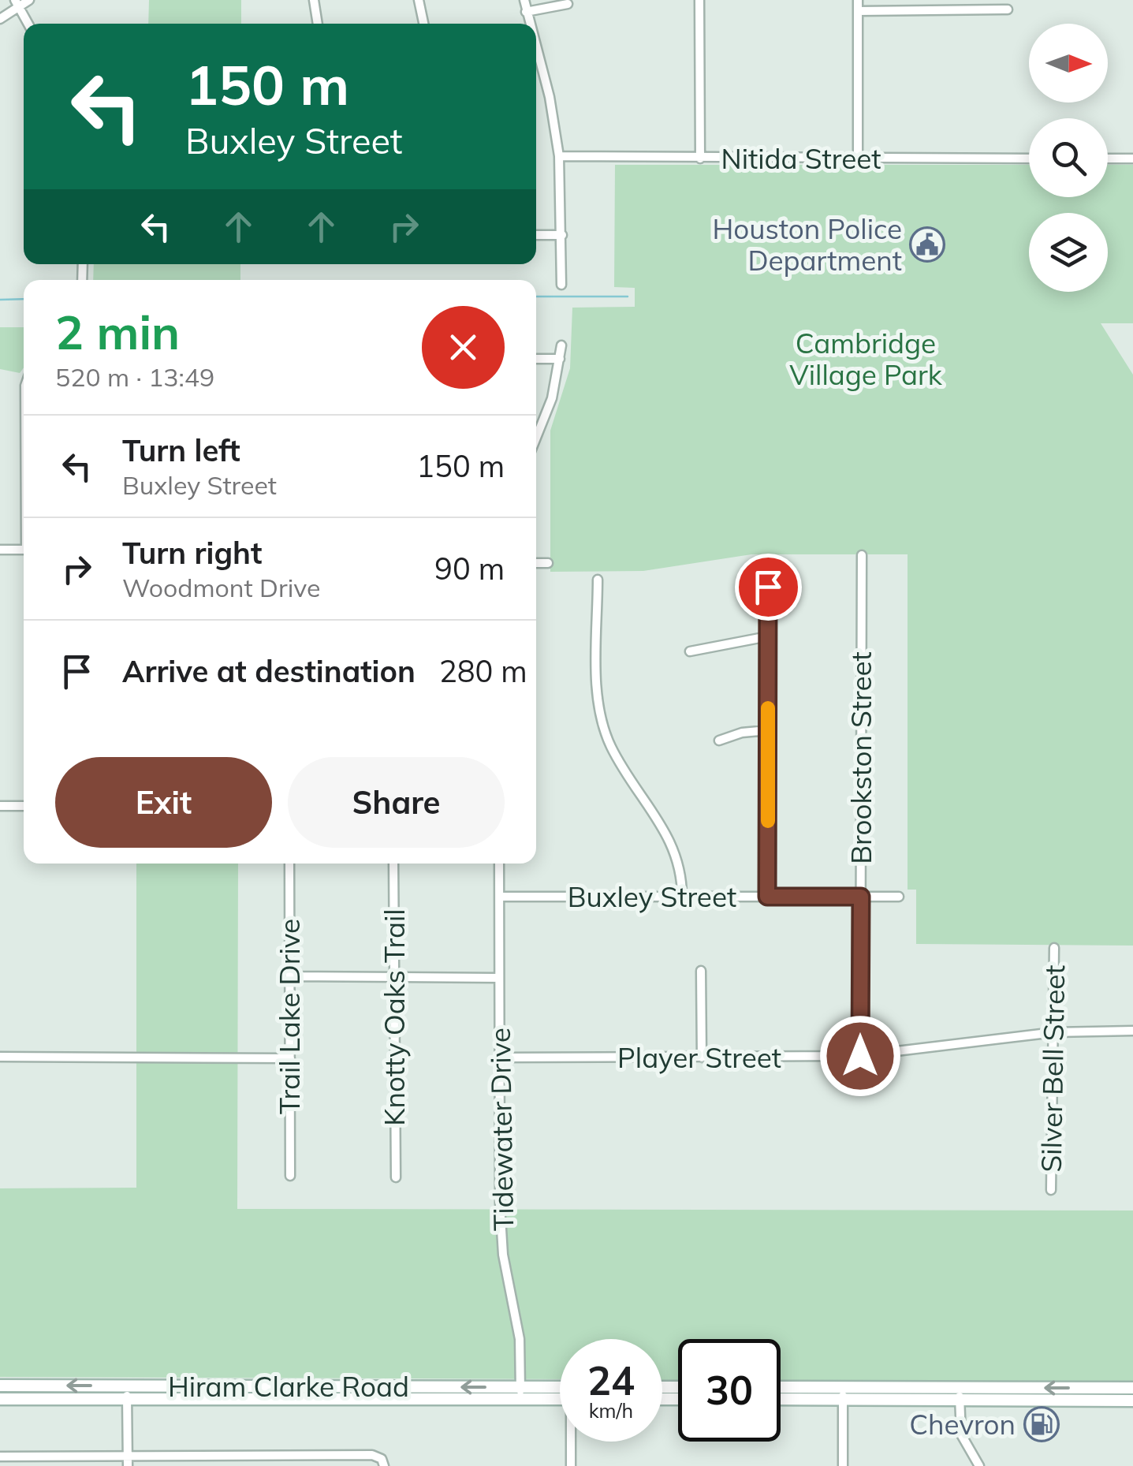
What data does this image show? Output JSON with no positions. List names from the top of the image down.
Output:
{
  "streets": {
    "main road": ["Hiram Clarke Road"],
    "street": [
      "Nitida Street",
      "Brookston Street",
      "Buxley Street",
      "Trail Lake Drive",
      "Knotty Oaks Trail",
      "Player Street",
      "Silver Bell Street",
      "Tidewater Drive"
    ]
  },
  "crossings": [
    ["Brookston Street", "Buxley Street"],
    ["Brookston Street", "Player Street"],
    ["Buxley Street", "Tidewater Drive"],
    ["Player Street", "Silver Bell Street"],
    ["Player Street", "Tidewater Drive"],
    ["Tidewater Drive", "Hiram Clarke Road"]
  ],
  "parks": ["Cambridge Village Park"],
  "places": {
    "public building": ["Houston Police Department"],
    "fuel station": ["Chevron"]
  },
  "north": "right",
  "page": {
    "turn": ["150 m", "Buxley Street"],
    "heading": ["2 min", "520 m · 13:49"],
    "list": [
      {
        "name": "Turn left",
        "note": "Buxley Street",
        "value": "150 m"
      },
      {
        "name": "Turn right",
        "note": "Woodmont Drive",
        "value": "90 m"
      },
      {
        "name": "Arrive at destination",
        "value": "280 m"
      }
    ],
    "buttons": ["Exit", "Share"],
    "speed": "24 km/h",
    "limit": "30"
  }
}
